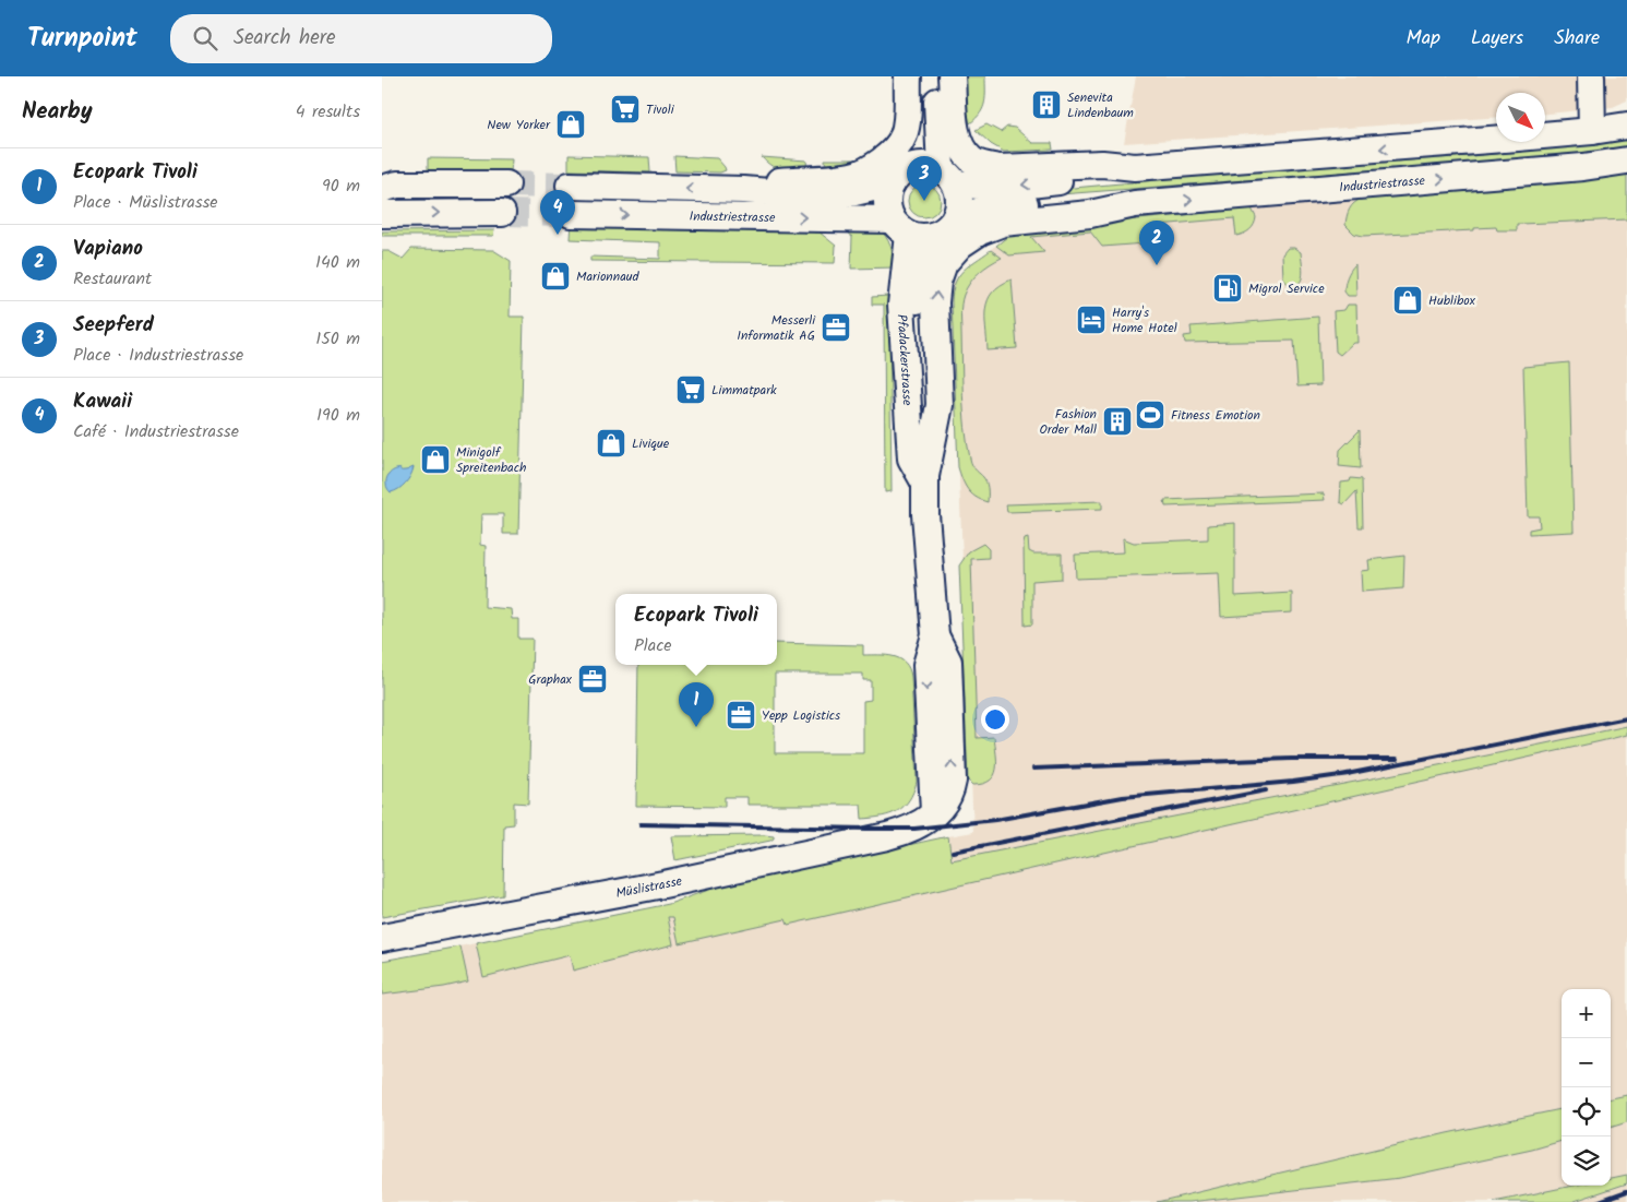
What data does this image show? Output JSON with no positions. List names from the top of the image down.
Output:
{
  "streets": {
    "street": ["Industriestrasse", "Pfadackerstrasse", "Müslistrasse"]
  },
  "crossings": [
    ["Industriestrasse", "Pfadackerstrasse"],
    ["Pfadackerstrasse", "Müslistrasse"]
  ],
  "places": {
    "building": ["Senevita Lindenbaum", "Fashion Order Mall"],
    "supermarket": ["Tivoli", "Limmatpark"],
    "shop": [
      "New Yorker",
      "Marionnaud",
      "Hublibox",
      "Livique",
      "Minigolf Spreitenbach"
    ],
    "fuel station": ["Migrol Service"],
    "hotel": ["Harry's Home Hotel"],
    "office": ["Messerli Informatik AG", "Graphax", "Yepp Logistics"],
    "sports": ["Fitness Emotion"]
  },
  "north": "bottom right",
  "page": {
    "header": "Turnpoint",
    "search": "Search here",
    "nav": ["Map", "Layers", "Share"],
    "heading": ["Nearby", "4 results"],
    "list": [
      {
        "mark": "1",
        "name": "Ecopark Tivoli",
        "note": "Place · Müslistrasse",
        "value": "90 m"
      },
      {
        "mark": "2",
        "name": "Vapiano",
        "note": "Restaurant",
        "value": "140 m"
      },
      {
        "mark": "3",
        "name": "Seepferd",
        "note": "Place · Industriestrasse",
        "value": "150 m"
      },
      {
        "mark": "4",
        "name": "Kawaii",
        "note": "Café · Industriestrasse",
        "value": "190 m"
      }
    ],
    "pins": [
      "3",
      "4",
      "2",
      "1"
    ],
    "popup": ["Ecopark Tivoli", "Place"],
    "map_buttons": ["+", "−"]
  }
}
